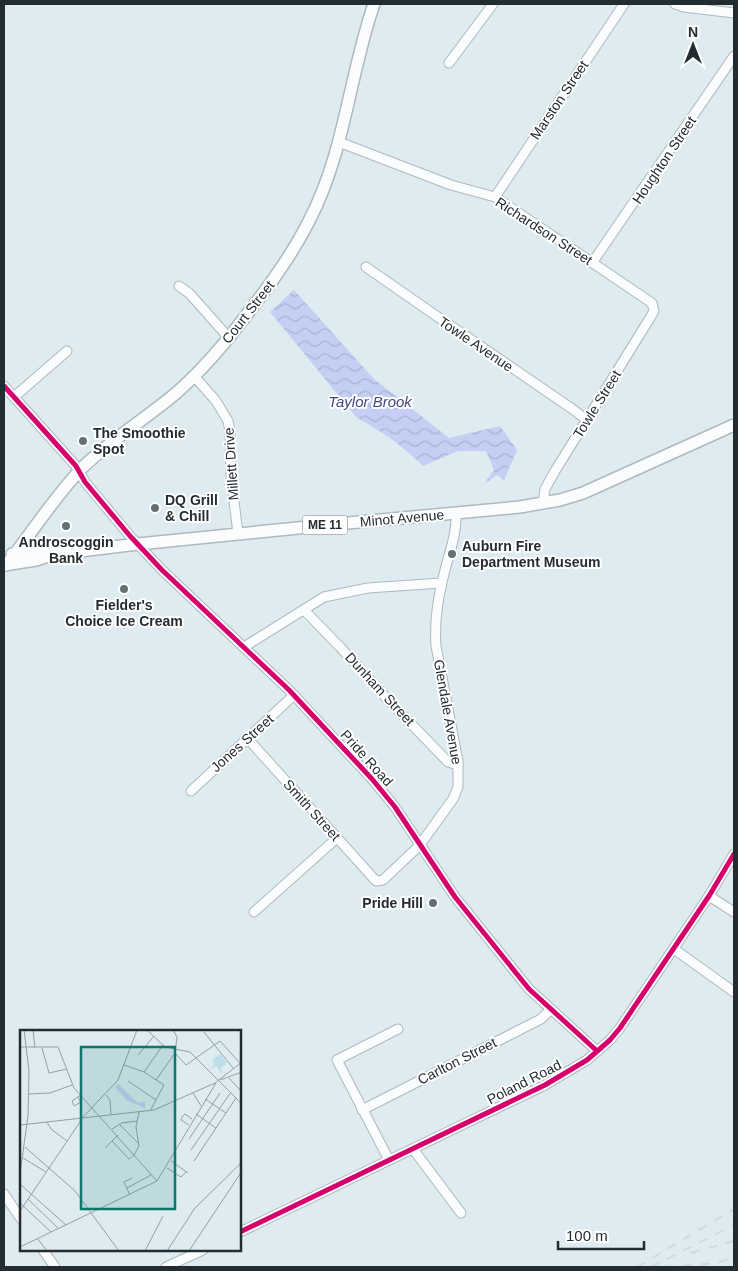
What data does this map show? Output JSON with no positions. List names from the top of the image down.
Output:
{
  "streets": {
    "main road": ["Court Street", "Minot Avenue", "ME 11"],
    "street": [
      "Marston Street",
      "Houghton Street",
      "Richardson Street",
      "Towle Avenue",
      "Towle Street",
      "Millett Drive",
      "Dunham Street",
      "Glendale Avenue",
      "Jones Street",
      "Pride Road",
      "Smith Street",
      "Carlton Street",
      "Poland Road"
    ]
  },
  "crossings": [
    ["Marston Street", "Richardson Street"],
    ["Houghton Street", "Richardson Street"],
    ["Richardson Street", "Court Street"],
    ["Richardson Street", "Towle Street"],
    ["Court Street", "Millett Drive"],
    ["Court Street", "Minot Avenue"],
    ["Court Street", "Pride Road"],
    ["Towle Avenue", "Towle Street"],
    ["Towle Street", "Minot Avenue"],
    ["Millett Drive", "Minot Avenue"],
    ["Minot Avenue", "Glendale Avenue"],
    ["Minot Avenue", "Pride Road"],
    ["Dunham Street", "Glendale Avenue"],
    ["Glendale Avenue", "Pride Road"],
    ["Glendale Avenue", "Smith Street"],
    ["Jones Street", "Pride Road"],
    ["Jones Street", "Smith Street"],
    ["Pride Road", "Carlton Street"],
    ["Pride Road", "Poland Road"]
  ],
  "water": ["Taylor Brook"],
  "places": [
    "The Smoothie Spot",
    "DQ Grill & Chill",
    "Androscoggin Bank",
    "Auburn Fire Department Museum",
    "Fielder's Choice Ice Cream",
    "Pride Hill"
  ],
  "scale_bar": "100 m",
  "north": "top"
}
